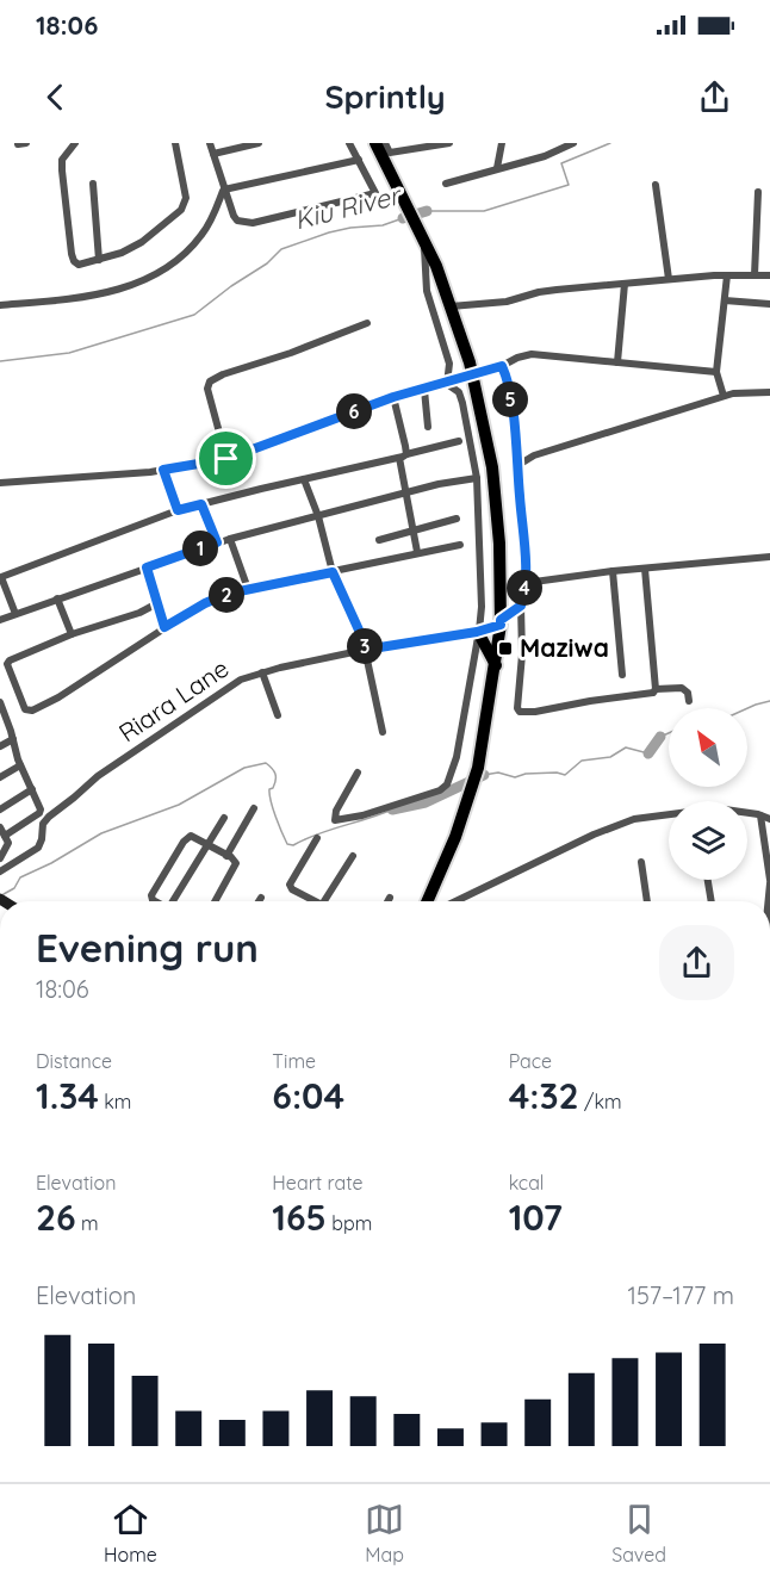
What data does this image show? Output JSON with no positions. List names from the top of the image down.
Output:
{
  "streets": {
    "street": ["Riara Lane"]
  },
  "water": ["Kiu River"],
  "places": {
    "transit": ["Maziwa"]
  },
  "north": "top left",
  "page": {
    "status": "18:06",
    "header": "Sprintly",
    "pins": [
      "5",
      "6",
      "1",
      "4",
      "2",
      "3"
    ],
    "heading": ["Evening run", "18:06"],
    "stats": [
      ["Distance", "1.34 km"],
      ["Time", "6:04"],
      ["Pace", "4:32 /km"],
      ["Elevation", "26 m"],
      ["Heart rate", "165 bpm"],
      ["kcal", "107"]
    ],
    "chart": ["Elevation", "157–177 m"],
    "tabs": ["Home", "Map", "Saved"]
  }
}
